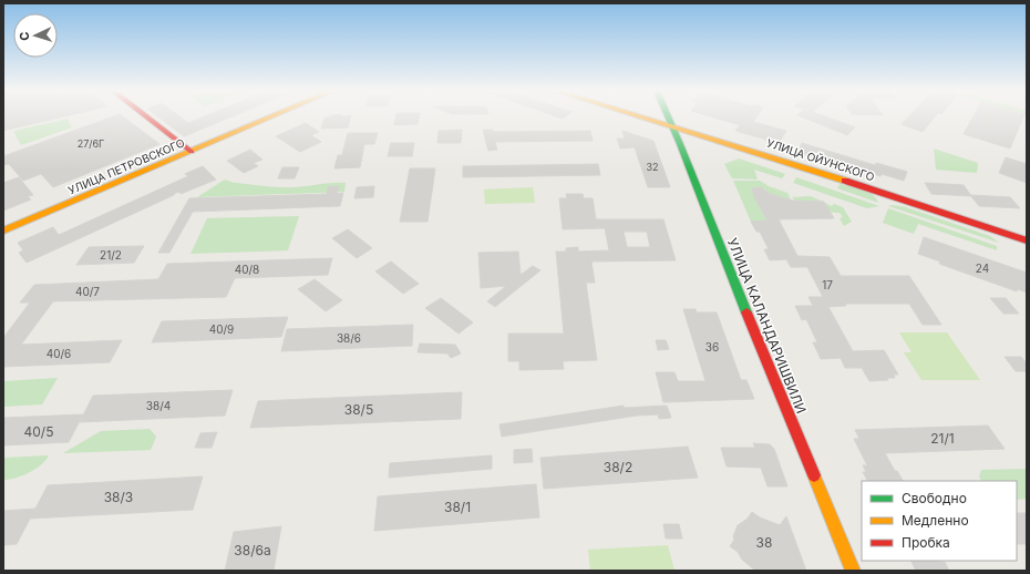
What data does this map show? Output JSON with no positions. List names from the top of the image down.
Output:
{
  "streets": {
    "main road": ["УЛИЦА ОЙУНСКОГО", "УЛИЦА ПЕТРОВСКОГО", "УЛИЦА КАЛАНДАРИШВИЛИ"]
  },
  "crossings": [
    ["УЛИЦА ОЙУНСКОГО", "УЛИЦА КАЛАНДАРИШВИЛИ"]
  ],
  "house_numbers": [
    "27/6Г",
    "32",
    "21/2",
    "24",
    "40/8",
    "17",
    "40/7",
    "40/9",
    "38/6",
    "36",
    "40/6",
    "38/4",
    "38/5",
    "40/5",
    "21/1",
    "38/2",
    "38/3",
    "38/1",
    "38",
    "38/6а"
  ],
  "legend": ["Свободно", "Медленно", "Пробка"],
  "north": "left"
}
